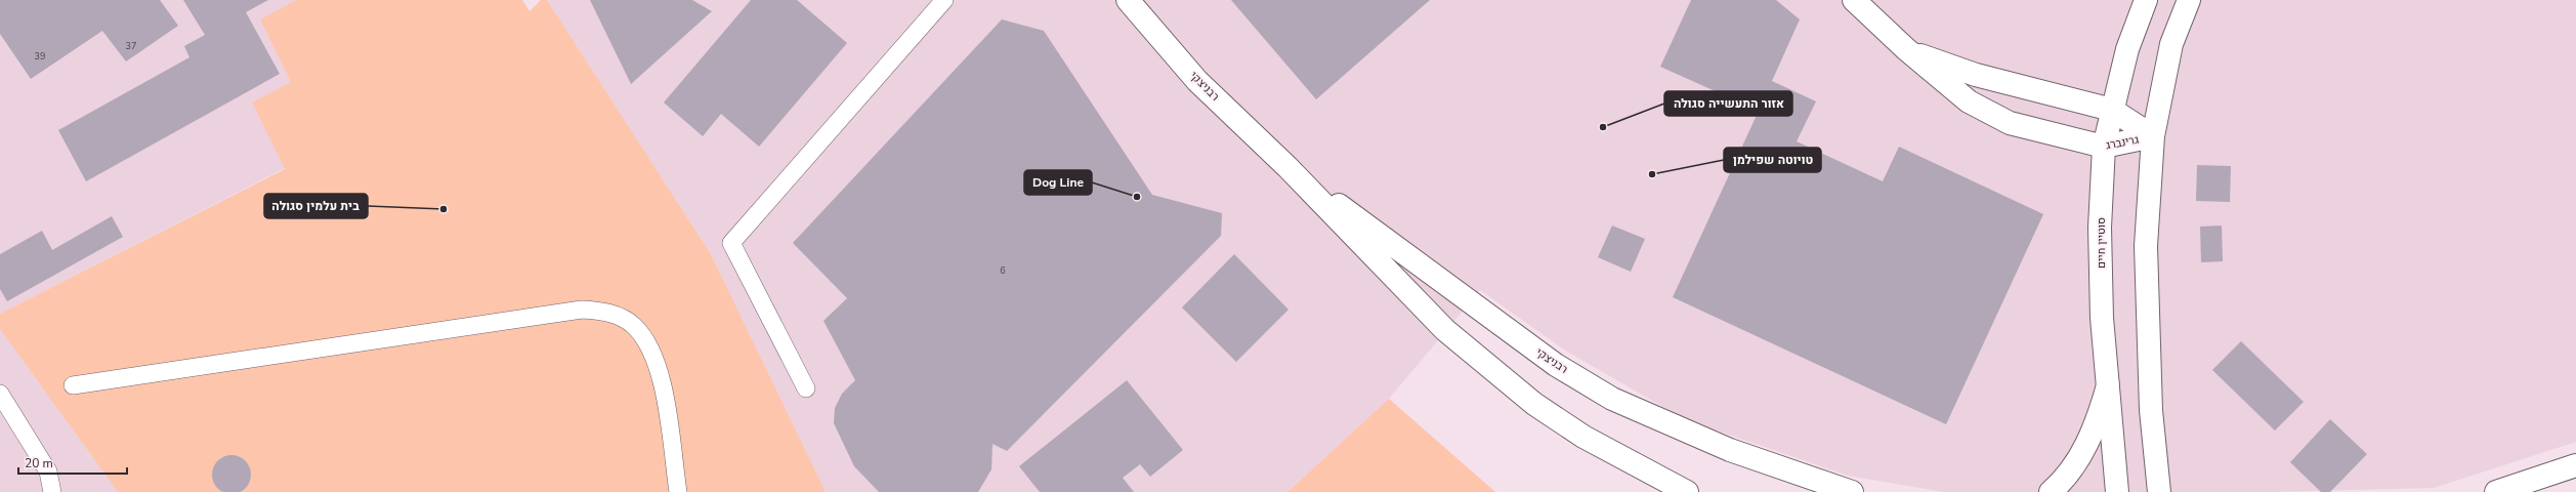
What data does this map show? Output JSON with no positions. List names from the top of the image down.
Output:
{
  "streets": {
    "street": ["רבניצקי", "גרינברג", "סוטיין חיים"]
  },
  "crossings": [
    ["גרינברג", "סוטיין חיים"]
  ],
  "places": [
    "אזור התעשייה סגולה",
    "טויוטה שפילמן",
    "Dog Line",
    "בית עלמין סגולה"
  ],
  "house_numbers": ["37", "39", "6"],
  "scale_bar": "20 m"
}
